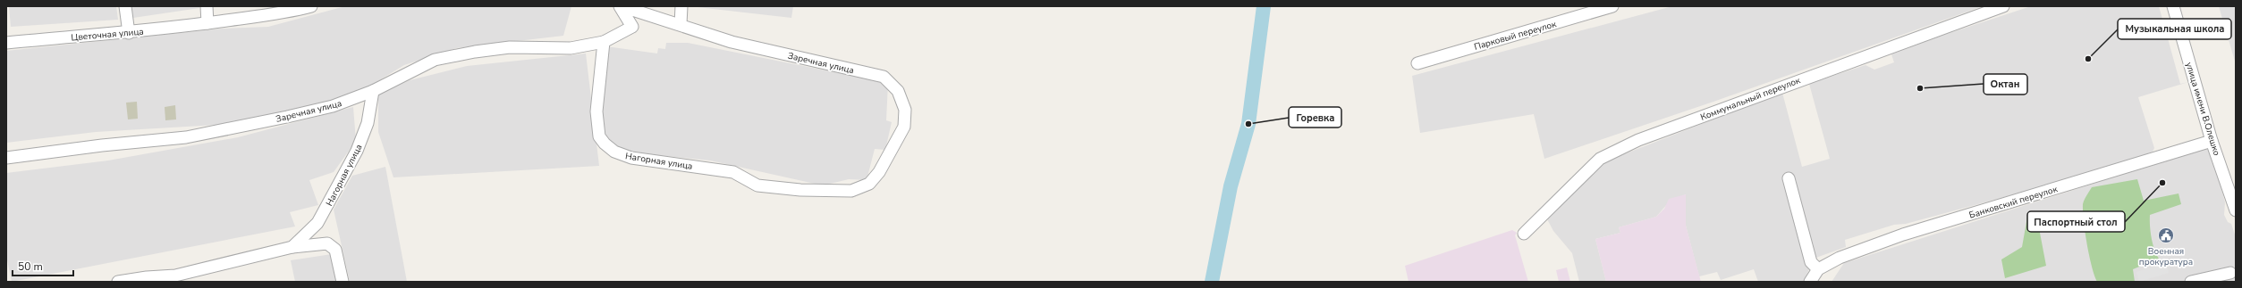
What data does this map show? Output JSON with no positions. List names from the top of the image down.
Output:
{
  "streets": {
    "street": [
      "Цветочная улица",
      "Парковый переулок",
      "Заречная улица",
      "Коммунальный переулок",
      "улица имени В.Олешко",
      "Нагорная улица",
      "Банковский переулок"
    ]
  },
  "crossings": [
    ["Заречная улица", "Нагорная улица"],
    ["улица имени В.Олешко", "Банковский переулок"]
  ],
  "places": {
    "other": [
      "Музыкальная школа",
      "Октан",
      "Горевка",
      "Паспортный стол"
    ],
    "public building": ["Военная прокуратура"]
  },
  "scale_bar": "50 m"
}
